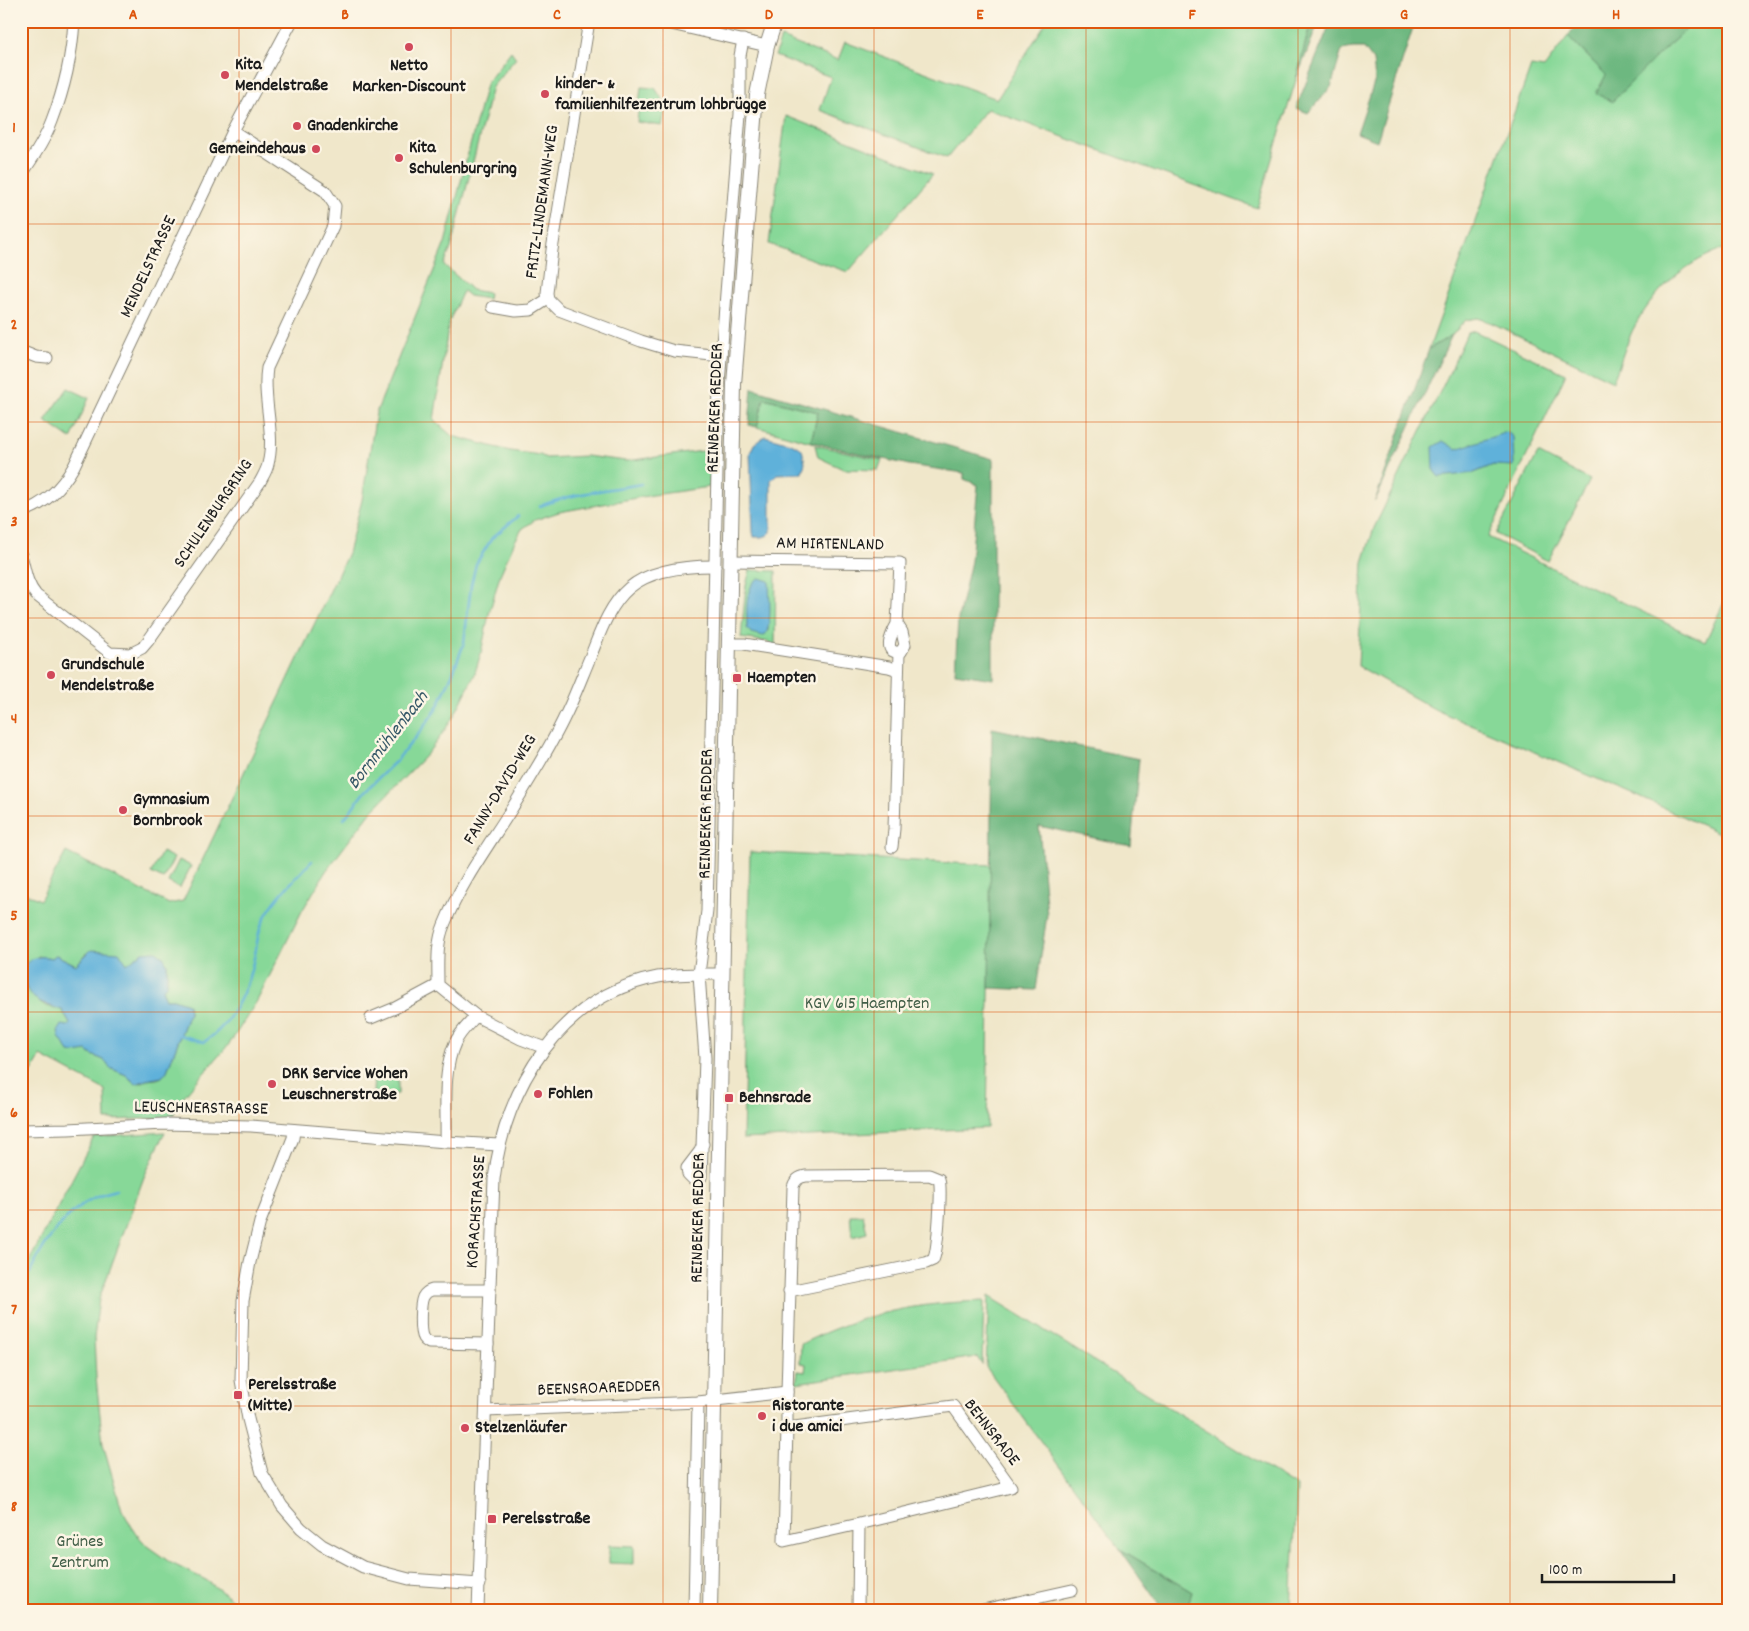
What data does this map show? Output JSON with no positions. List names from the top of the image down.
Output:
{
  "streets": {
    "main road": ["REINBEKER REDDER"],
    "street": [
      "FRITZ-LINDEMANN-WEG",
      "MENDELSTRASSE",
      "SCHULENBURGRING",
      "AM HIRTENLAND",
      "FANNY-DAVID-WEG",
      "LEUSCHNERSTRASSE",
      "KORACHSTRASSE",
      "BEENSROAREDDER",
      "BEHNSRADE"
    ]
  },
  "crossings": [
    ["FRITZ-LINDEMANN-WEG", "REINBEKER REDDER"],
    ["MENDELSTRASSE", "SCHULENBURGRING"],
    ["REINBEKER REDDER", "AM HIRTENLAND"],
    ["REINBEKER REDDER", "FANNY-DAVID-WEG"],
    ["REINBEKER REDDER", "KORACHSTRASSE"],
    ["REINBEKER REDDER", "BEENSROAREDDER"],
    ["LEUSCHNERSTRASSE", "KORACHSTRASSE"],
    ["KORACHSTRASSE", "BEENSROAREDDER"]
  ],
  "water": ["Bornmühlenbach"],
  "parks": ["KGV 615 Haempten", "Grünes Zentrum"],
  "places": {
    "other": [
      "Netto Marken-Discount",
      "Kita Mendelstraße",
      "kinder- & familienhilfezentrum lohbrügge",
      "Gnadenkirche",
      "Gemeindehaus",
      "Kita Schulenburgring",
      "Grundschule Mendelstraße",
      "Gymnasium Bornbrook",
      "DRK Service Wohen Leuschnerstraße",
      "Fohlen",
      "Ristorante i due amici",
      "Stelzenläufer"
    ],
    "transit": [
      "Haempten",
      "Behnsrade",
      "Perelsstraße (Mitte)",
      "Perelsstraße"
    ]
  },
  "scale_bar": "100 m",
  "grid": {
    "columns": [
      "A",
      "B",
      "C",
      "D",
      "E",
      "F",
      "G",
      "H"
    ],
    "rows": [
      "1",
      "2",
      "3",
      "4",
      "5",
      "6",
      "7",
      "8"
    ]
  }
}
